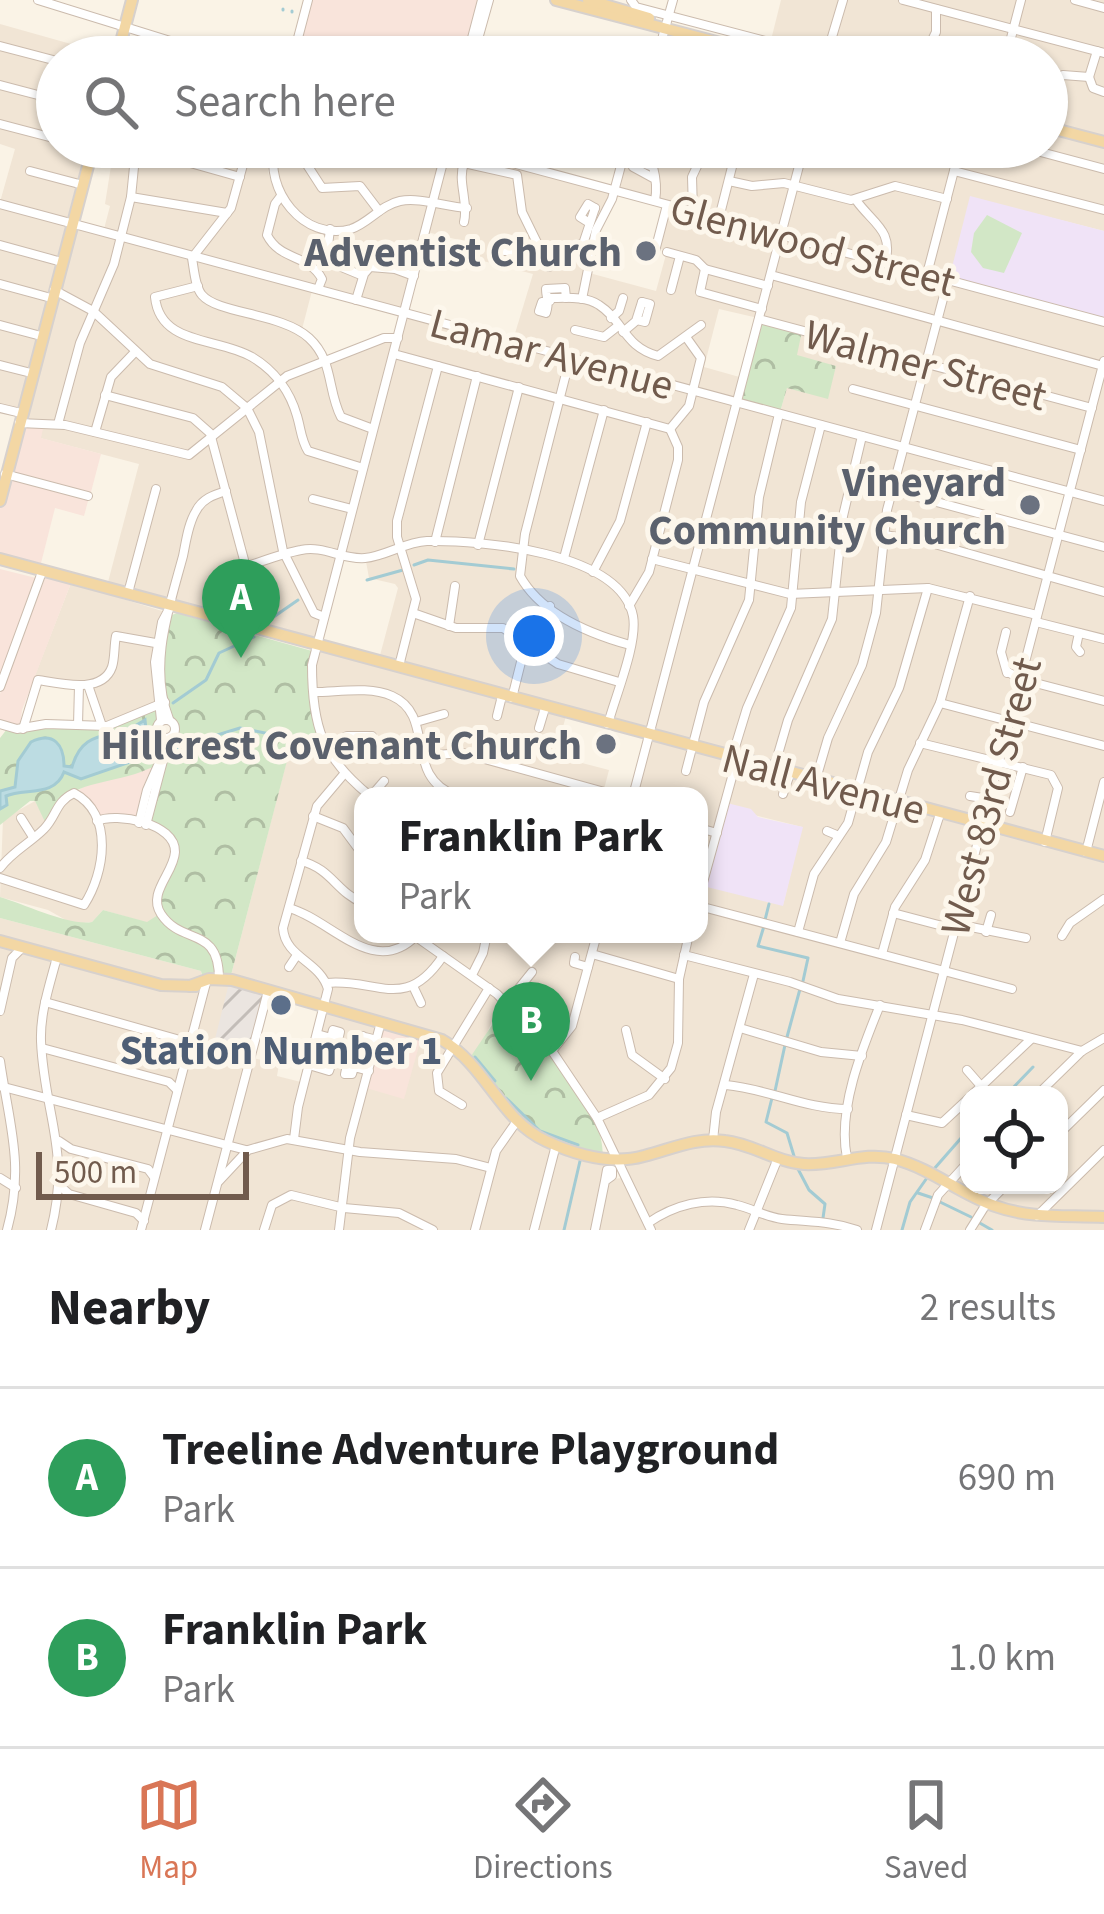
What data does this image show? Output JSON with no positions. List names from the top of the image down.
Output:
{
  "streets": {
    "main road": ["Nall Avenue"],
    "street": [
      "Glenwood Street",
      "Lamar Avenue",
      "Walmer Street",
      "West 83rd Street"
    ]
  },
  "crossings": [
    ["Lamar Avenue", "West 83rd Street"],
    ["Walmer Street", "West 83rd Street"],
    ["Nall Avenue", "West 83rd Street"]
  ],
  "places": [
    "Adventist Church",
    "Vineyard Community Church",
    "Hillcrest Covenant Church",
    "Station Number 1"
  ],
  "scale_bar": "500 m",
  "page": {
    "search": "Search here",
    "pins": ["A", "B"],
    "popup": ["Franklin Park", "Park"],
    "scale": "500 m",
    "heading": ["Nearby", "2 results"],
    "list": [
      {
        "mark": "A",
        "name": "Treeline Adventure Playground",
        "note": "Park",
        "value": "690 m"
      },
      {
        "mark": "B",
        "name": "Franklin Park",
        "note": "Park",
        "value": "1.0 km"
      }
    ],
    "nav": ["Map", "Directions", "Saved"]
  }
}
